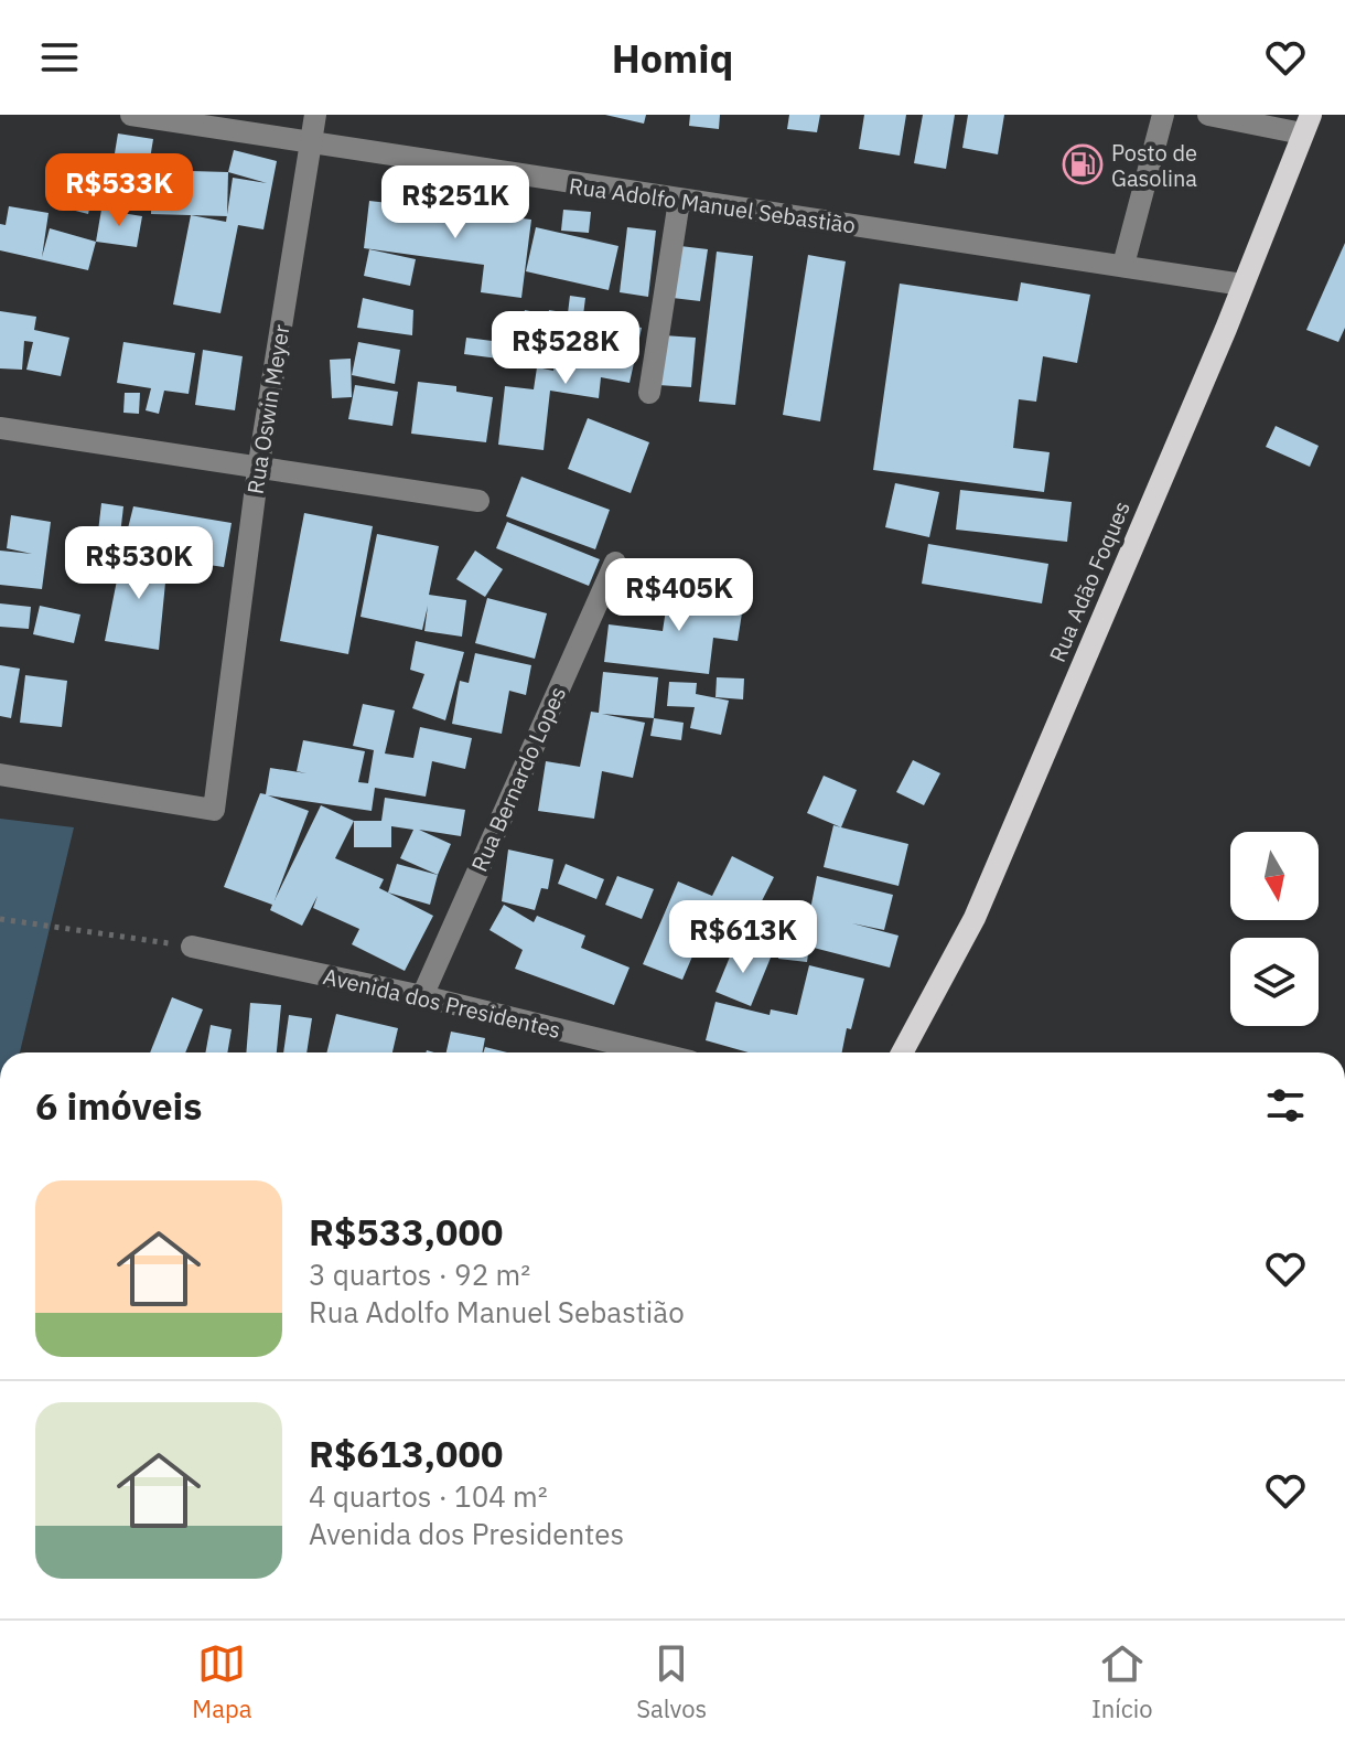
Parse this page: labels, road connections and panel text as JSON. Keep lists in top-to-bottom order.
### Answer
{
  "streets": {
    "main road": ["Rua Adão Foques"],
    "street": [
      "Rua Adolfo Manuel Sebastião",
      "Rua Oswin Meyer",
      "Rua Bernardo Lopes",
      "Avenida dos Presidentes"
    ]
  },
  "crossings": [
    ["Rua Adolfo Manuel Sebastião", "Rua Oswin Meyer"],
    ["Rua Adolfo Manuel Sebastião", "Rua Adão Foques"],
    ["Rua Bernardo Lopes", "Avenida dos Presidentes"]
  ],
  "places": {
    "fuel station": ["Posto de Gasolina"]
  },
  "north": "bottom",
  "page": {
    "header": "Homiq",
    "price": [
      "R$533K",
      "R$251K",
      "R$528K",
      "R$530K",
      "R$405K",
      "R$613K"
    ],
    "heading": "6 imóveis",
    "list": [
      {
        "name": "R$533,000",
        "note": "3 quartos · 92 m² · Rua Adolfo Manuel Sebastião"
      },
      {
        "name": "R$613,000",
        "note": "4 quartos · 104 m² · Avenida dos Presidentes"
      }
    ],
    "tabs": ["Mapa", "Salvos", "Início"]
  }
}
